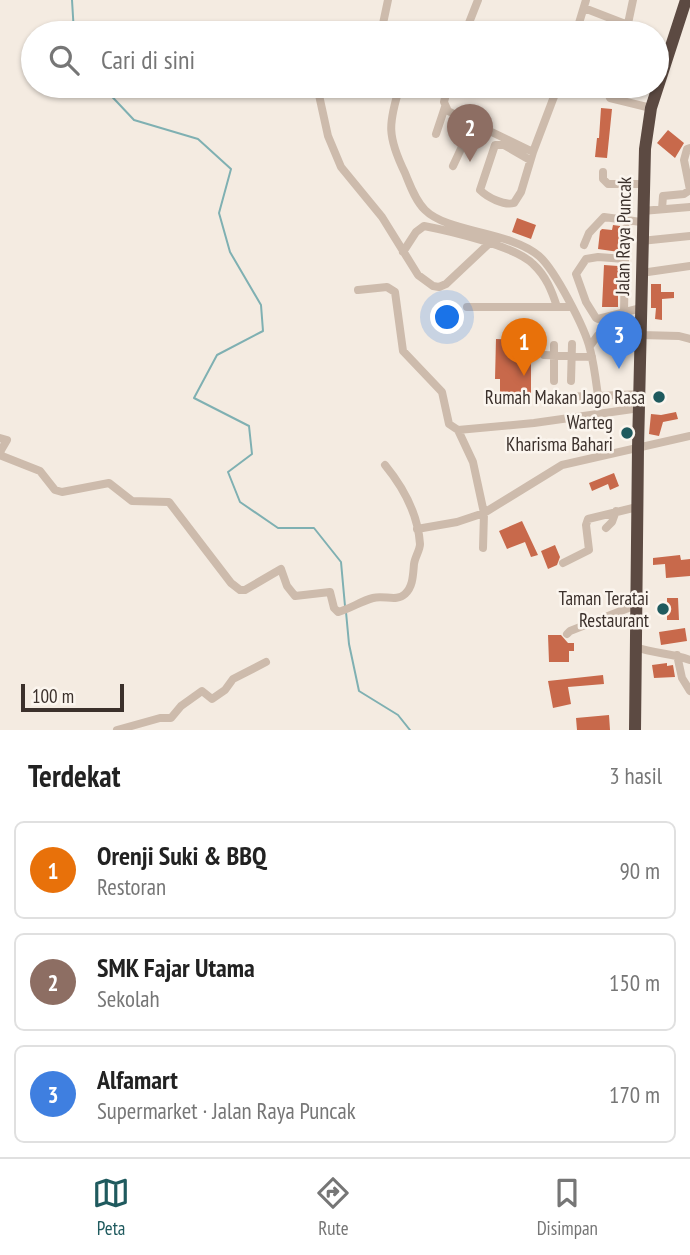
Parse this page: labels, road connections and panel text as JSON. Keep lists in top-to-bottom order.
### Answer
{
  "streets": {
    "highway": ["Jalan Raya Puncak"]
  },
  "places": ["Rumah Makan Jago Rasa", "Warteg Kharisma Bahari", "Taman Teratai Restaurant"],
  "scale_bar": "100 m",
  "page": {
    "search": "Cari di sini",
    "pins": ["2", "3", "1"],
    "scale": "100 m",
    "heading": ["Terdekat", "3 hasil"],
    "list": [
      {
        "mark": "1",
        "name": "Orenji Suki & BBQ",
        "note": "Restoran",
        "value": "90 m"
      },
      {
        "mark": "2",
        "name": "SMK Fajar Utama",
        "note": "Sekolah",
        "value": "150 m"
      },
      {
        "mark": "3",
        "name": "Alfamart",
        "note": "Supermarket · Jalan Raya Puncak",
        "value": "170 m"
      }
    ],
    "nav": ["Peta", "Rute", "Disimpan"]
  }
}
